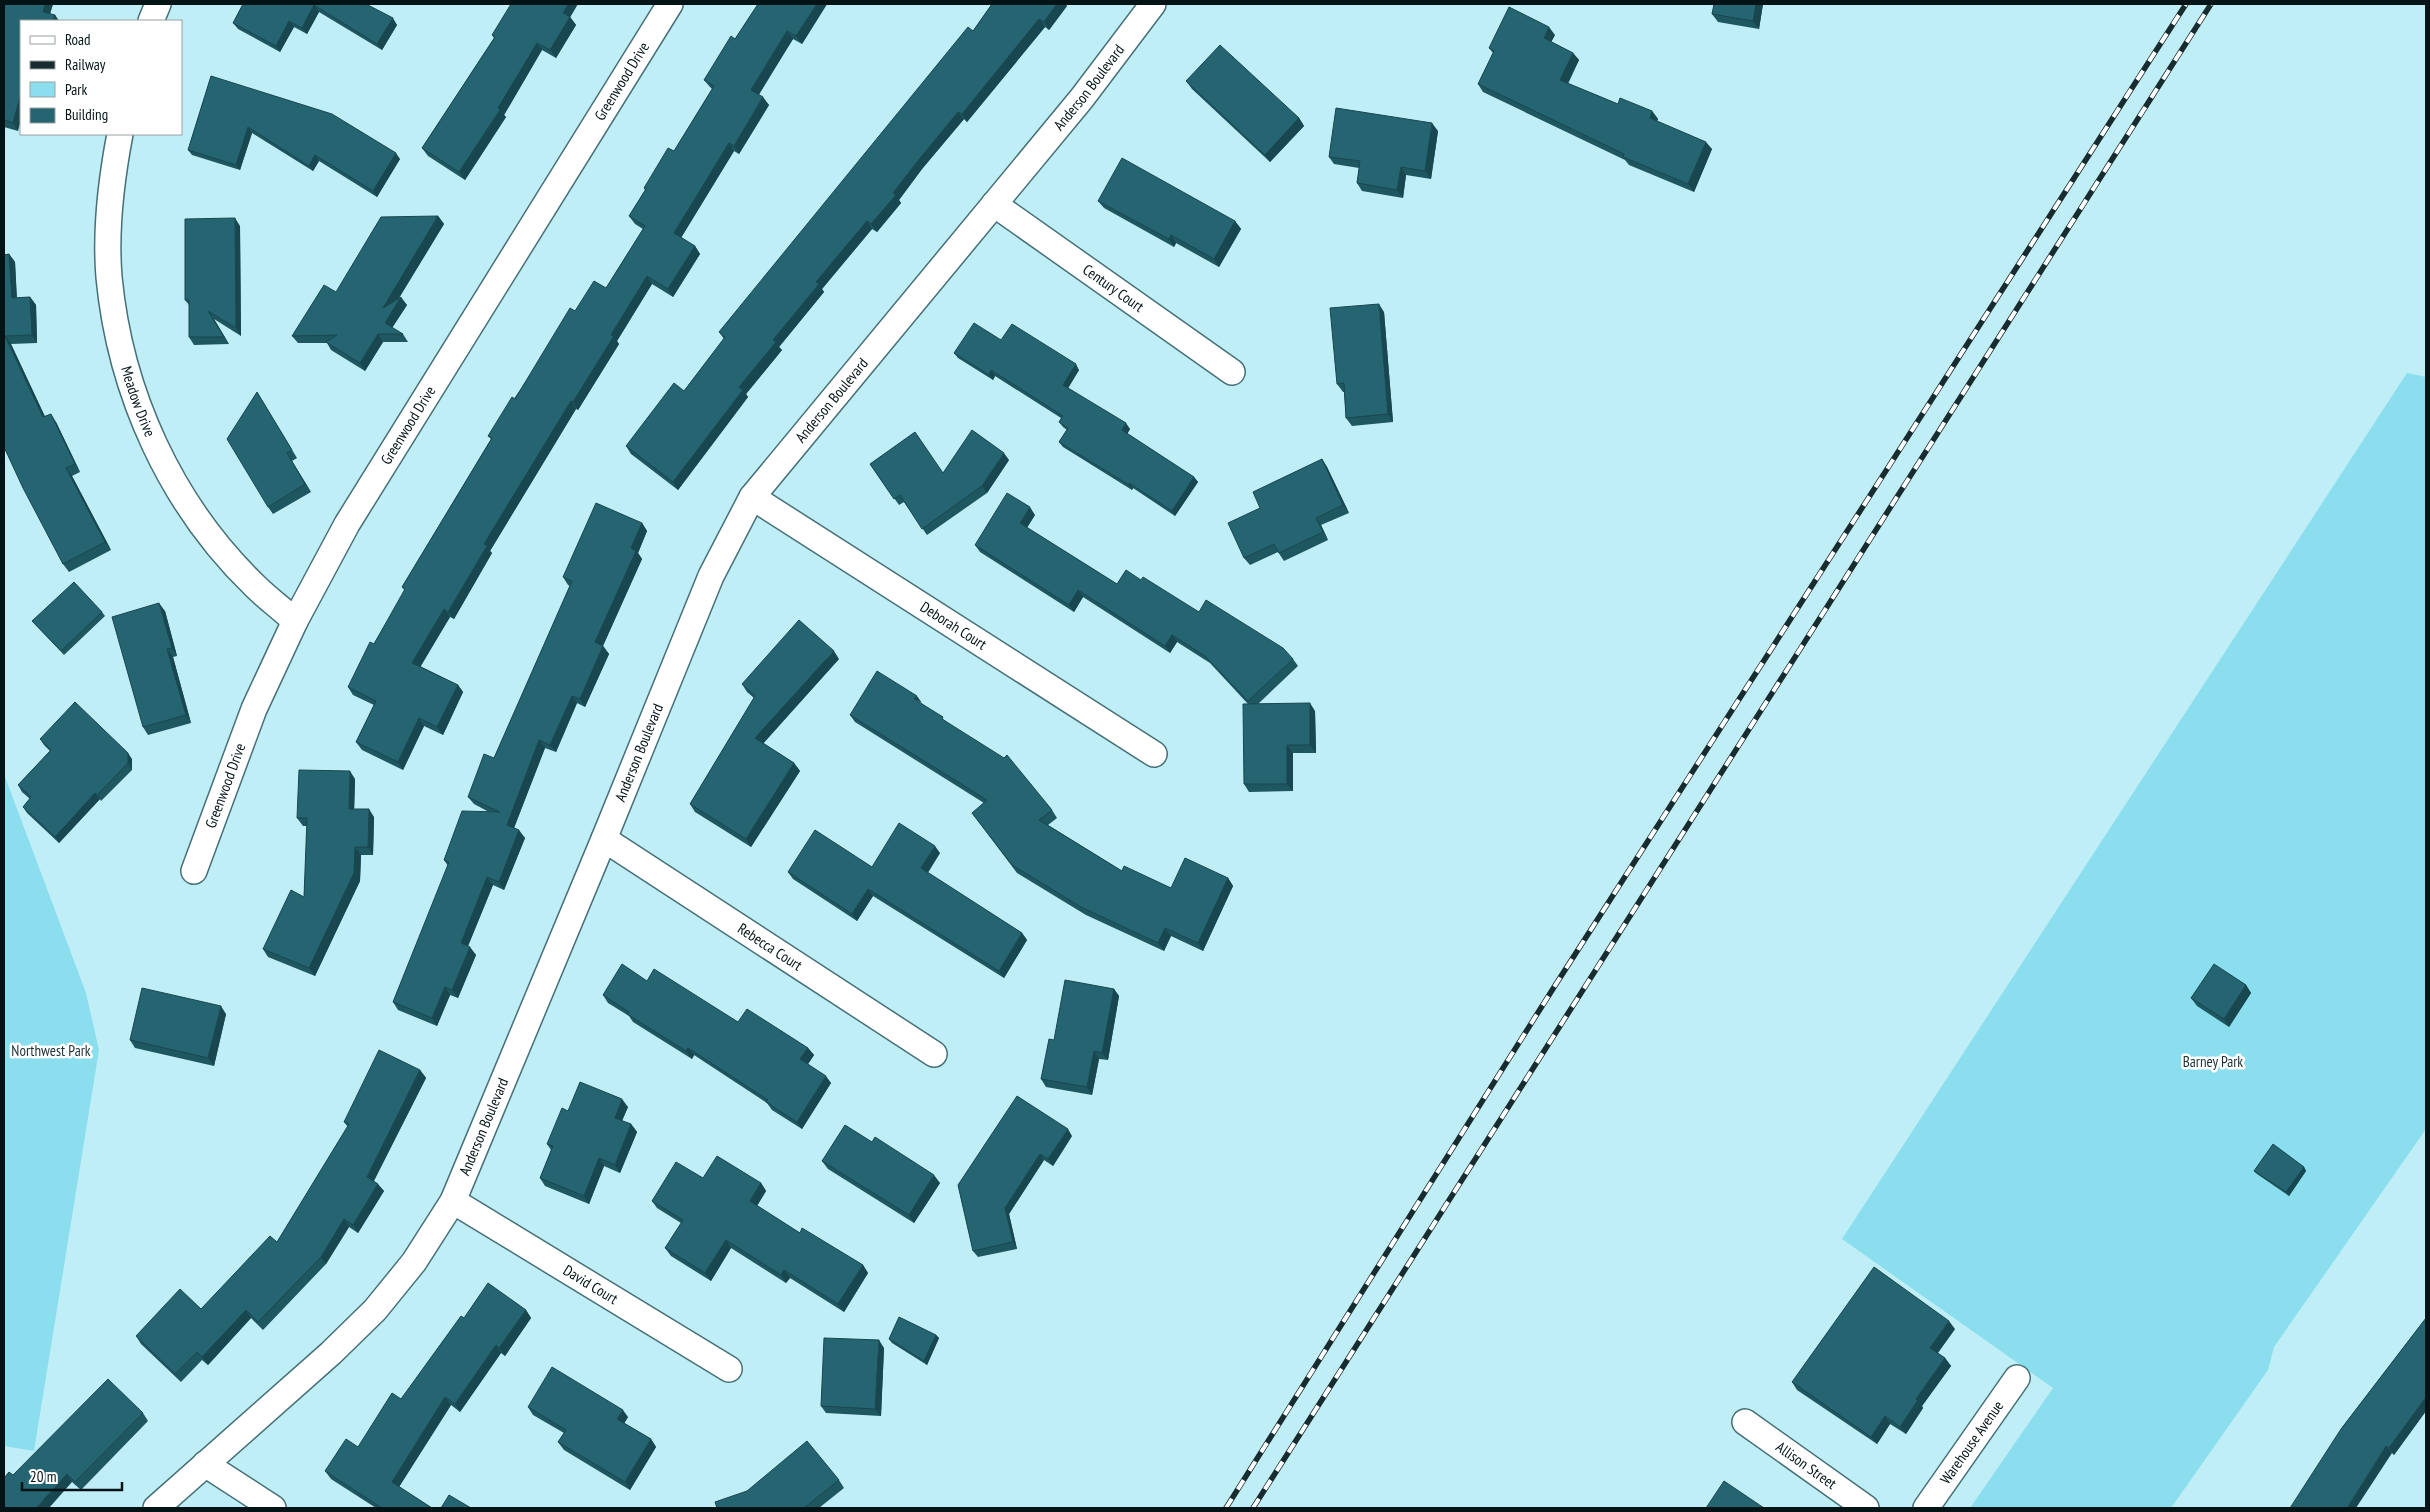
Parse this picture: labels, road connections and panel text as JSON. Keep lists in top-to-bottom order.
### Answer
{
  "streets": {
    "street": [
      "Greenwood Drive",
      "Anderson Boulevard",
      "Century Court",
      "Meadow Drive",
      "Deborah Court",
      "Rebecca Court",
      "David Court",
      "Warehouse Avenue",
      "Allison Street"
    ]
  },
  "crossings": [
    ["Greenwood Drive", "Meadow Drive"],
    ["Anderson Boulevard", "Century Court"],
    ["Anderson Boulevard", "Deborah Court"],
    ["Anderson Boulevard", "Rebecca Court"],
    ["Anderson Boulevard", "David Court"]
  ],
  "parks": ["Northwest Park", "Barney Park"],
  "legend": [
    "Road",
    "Railway",
    "Park",
    "Building"
  ],
  "scale_bar": "20 m"
}
